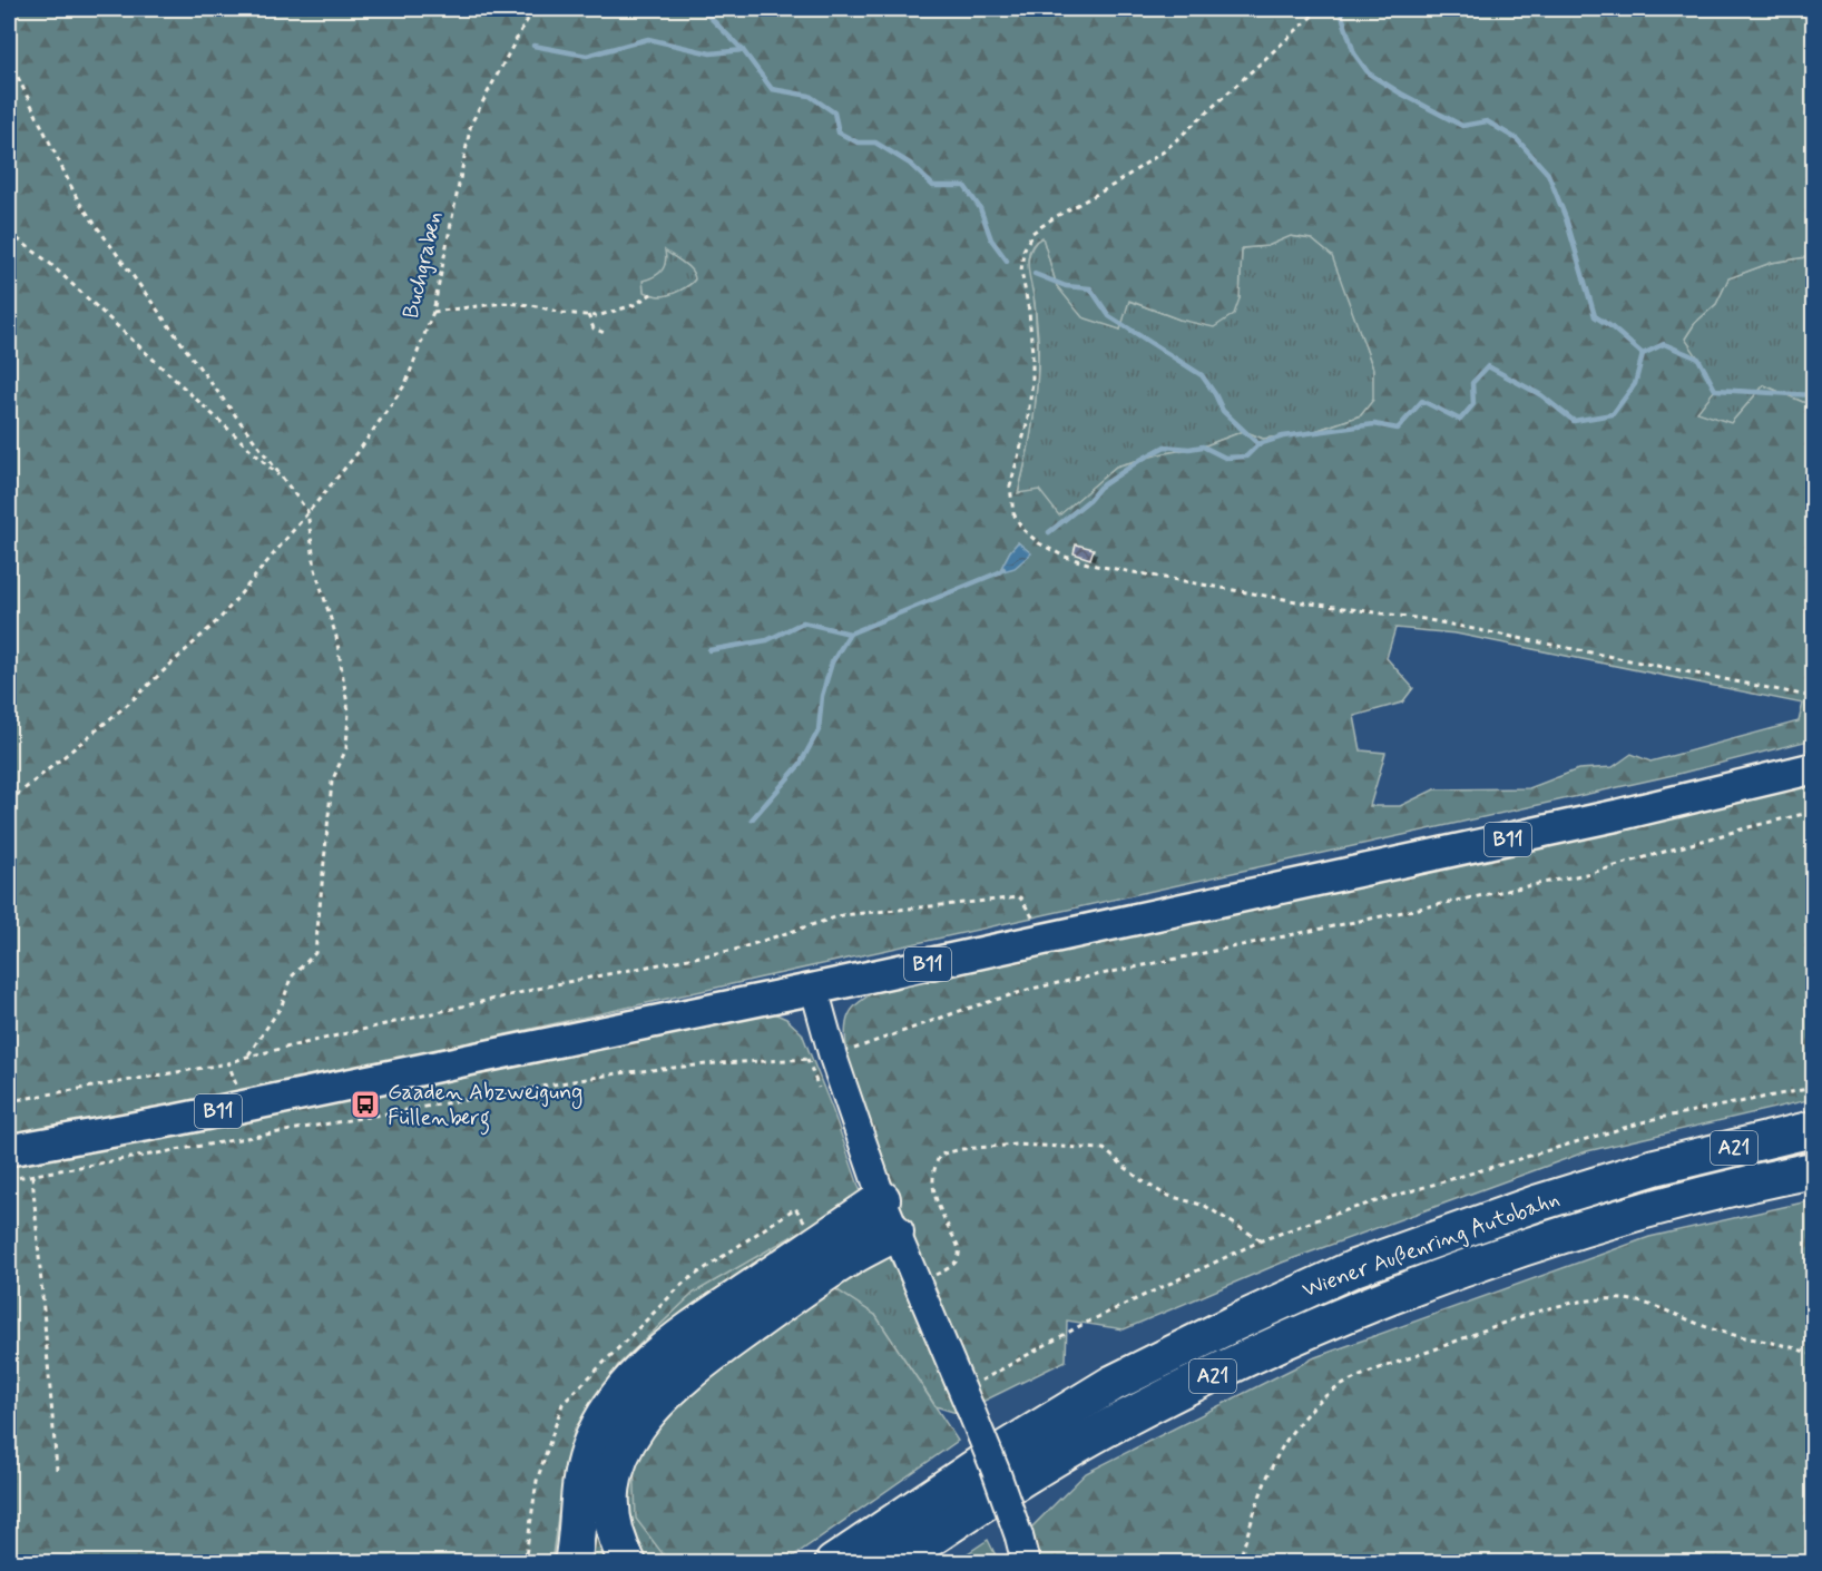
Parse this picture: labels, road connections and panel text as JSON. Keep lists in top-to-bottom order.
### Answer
{
  "streets": {
    "highway": ["A21", "Wiener Außenring Autobahn"],
    "main road": ["B11"],
    "path": ["Buchgraben"]
  },
  "places": {
    "bus stop": ["Gaaden Abzweigung Füllenberg"]
  }
}
